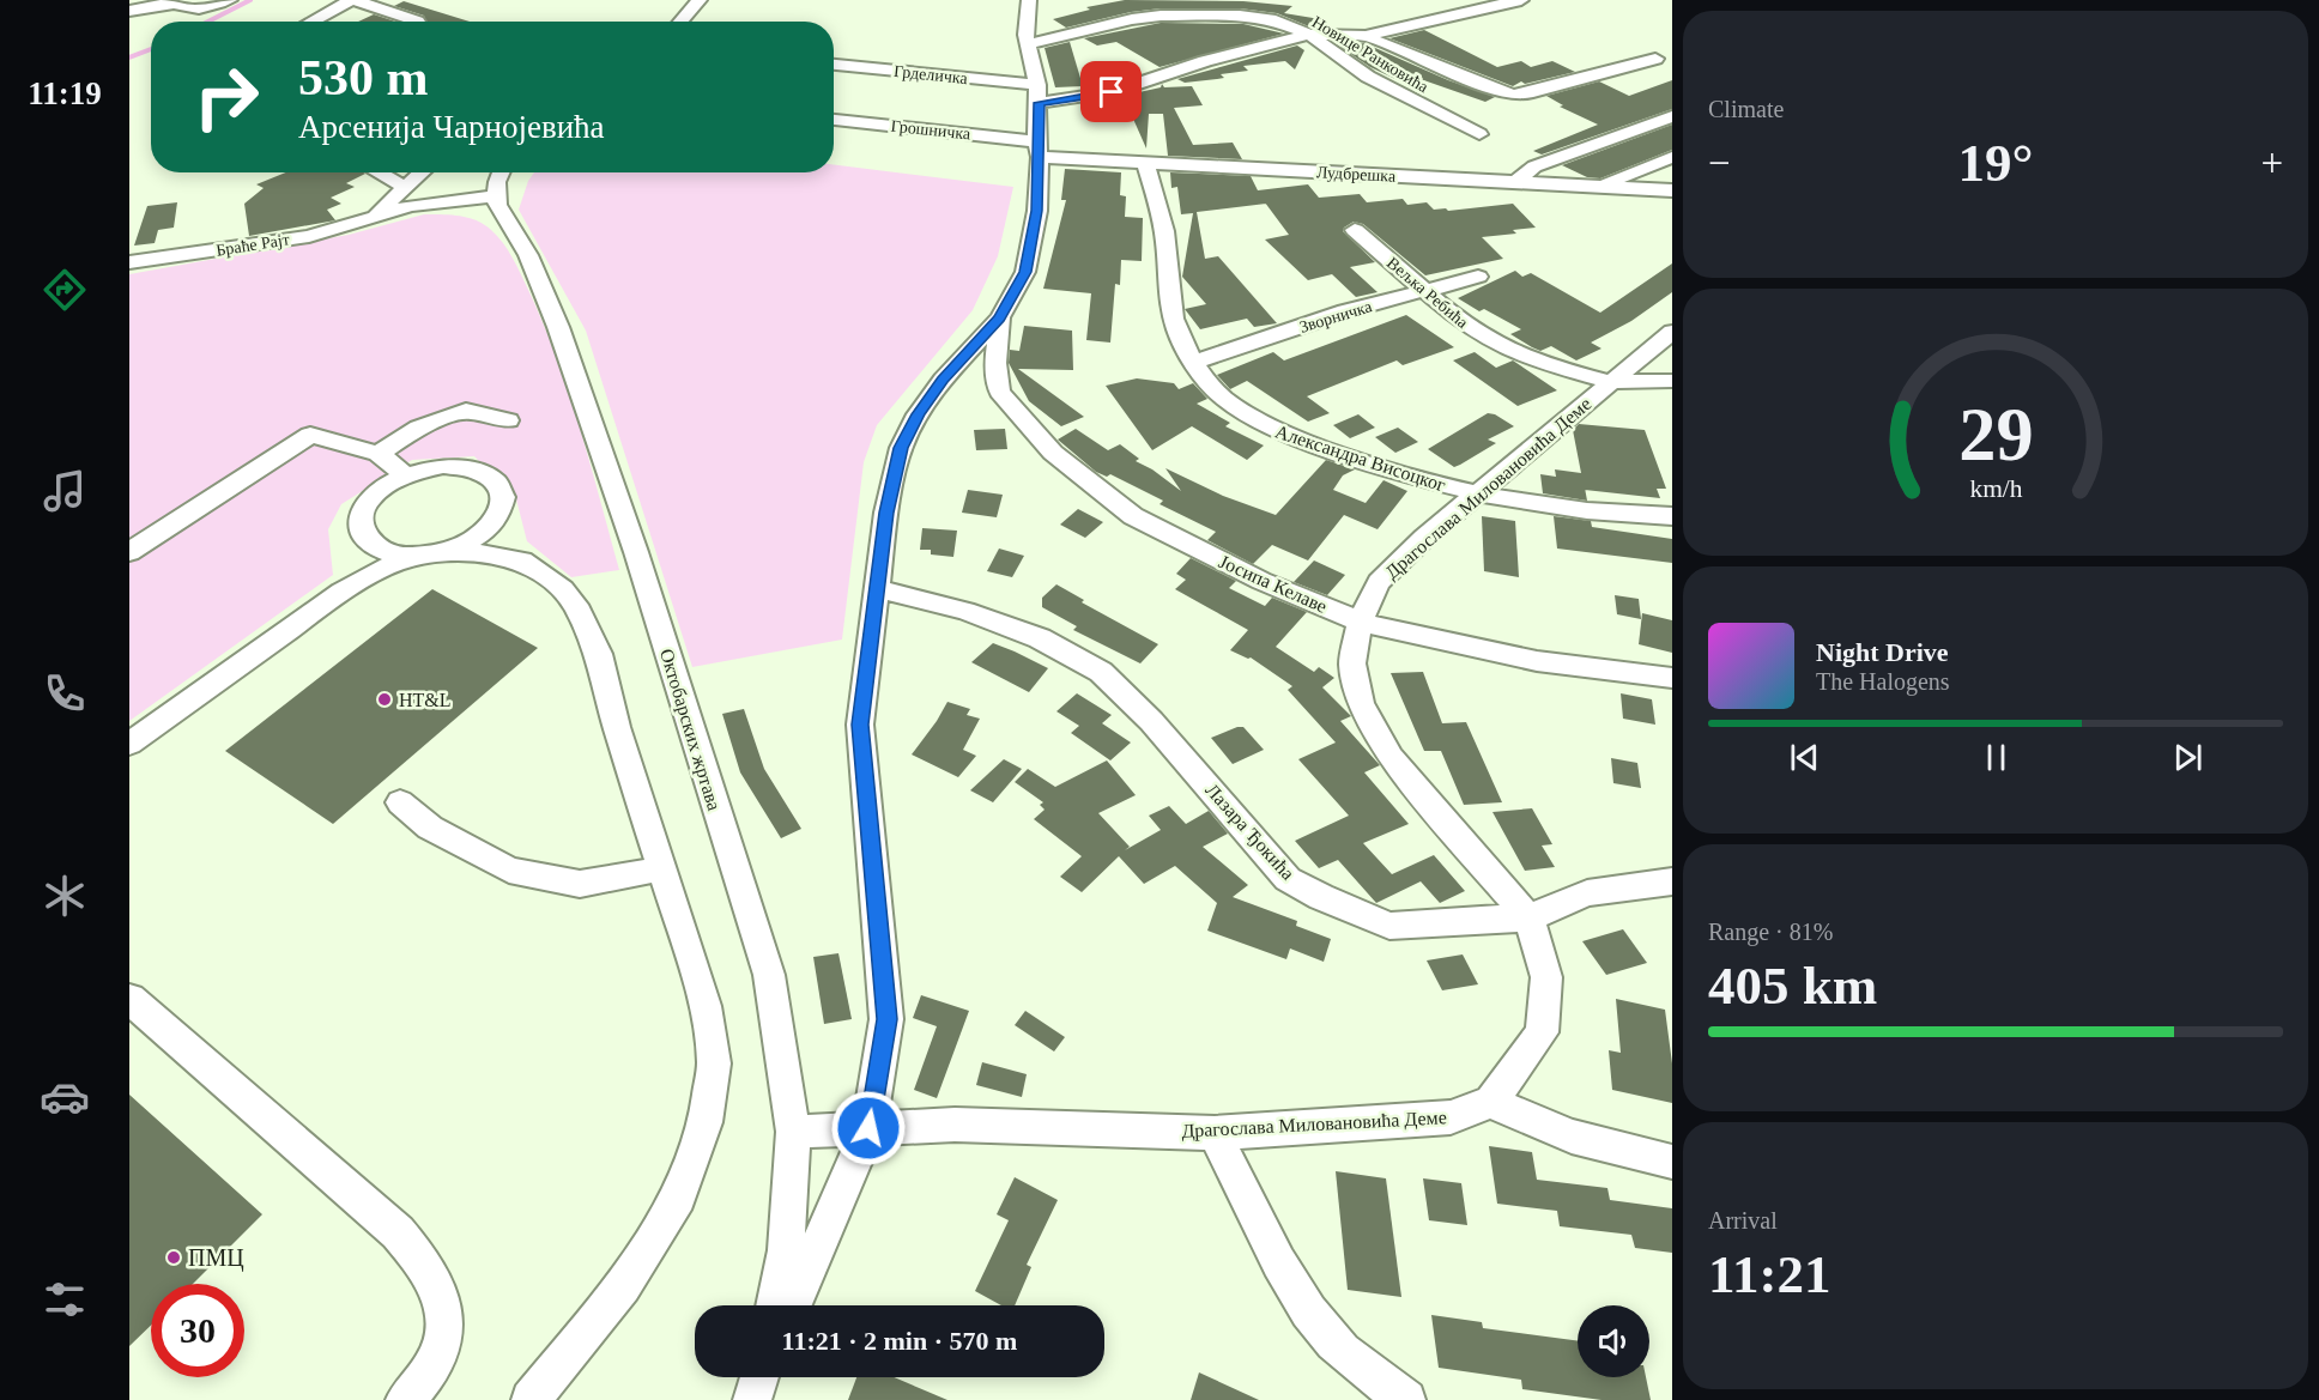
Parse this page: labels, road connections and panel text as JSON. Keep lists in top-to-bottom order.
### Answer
{
  "streets": {
    "street": [
      "Новице Ранковића",
      "Грделичка",
      "Грошничка",
      "Лудбрешка",
      "Браће Рајт",
      "Вељка Ребића",
      "Зворничка",
      "Александра Висоцког",
      "Драгослава Миловановића Деме",
      "Јосипа Келаве",
      "Октобарских жртава",
      "Лазара Ђокића"
    ]
  },
  "crossings": [
    ["Грошничка", "Лудбрешка"],
    ["Лудбрешка", "Александра Висоцког"],
    ["Браће Рајт", "Октобарских жртава"],
    ["Вељка Ребића", "Зворничка"],
    ["Вељка Ребића", "Драгослава Миловановића Деме"],
    ["Зворничка", "Александра Висоцког"],
    ["Александра Висоцког", "Драгослава Миловановића Деме"],
    ["Драгослава Миловановића Деме", "Јосипа Келаве"],
    ["Драгослава Миловановића Деме", "Октобарских жртава"],
    ["Драгослава Миловановића Деме", "Лазара Ђокића"]
  ],
  "places": ["HT&L", "ПМЦ"],
  "page": {
    "tabs": "11:19",
    "tile": [
      "Climate",
      ["Range · 81%", "405 km"],
      ["Arrival", "11:21"]
    ],
    "turn": ["530 m", "Арсенија Чарнојевића"],
    "heat": ["−", "19°", "+"],
    "song": ["Night Drive", "The Halogens"],
    "limit": "30",
    "trip": "11:21 · 2 min · 570 m",
    "gauge": ["29", "km/h"]
  }
}
